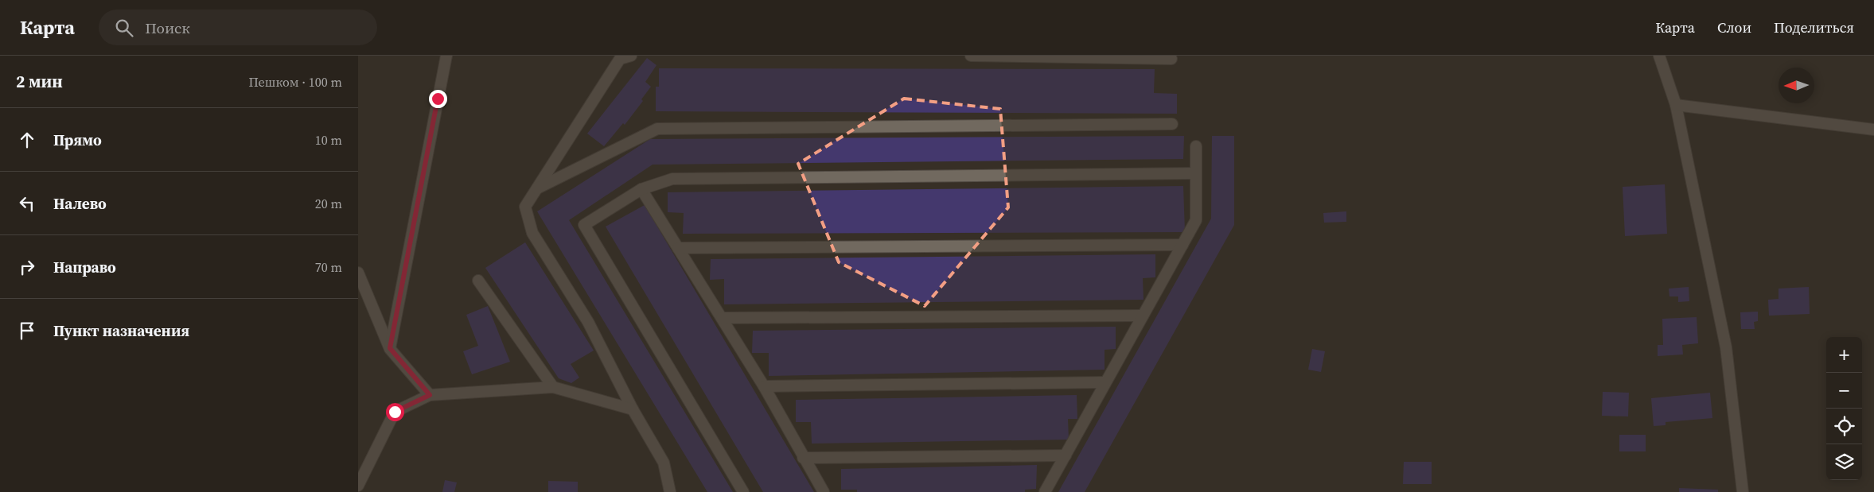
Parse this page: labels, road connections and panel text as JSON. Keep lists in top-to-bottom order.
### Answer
{
  "north": "left",
  "page": {
    "header": "Карта",
    "search": "Поиск",
    "nav": ["Карта", "Слои", "Поделиться"],
    "heading": ["2 мин", "Пешком · 100 m"],
    "list": [
      ["Прямо", "10 m"],
      ["Налево", "20 m"],
      ["Направо", "70 m"],
      "Пункт назначения"
    ],
    "map_buttons": ["+", "−"]
  }
}
